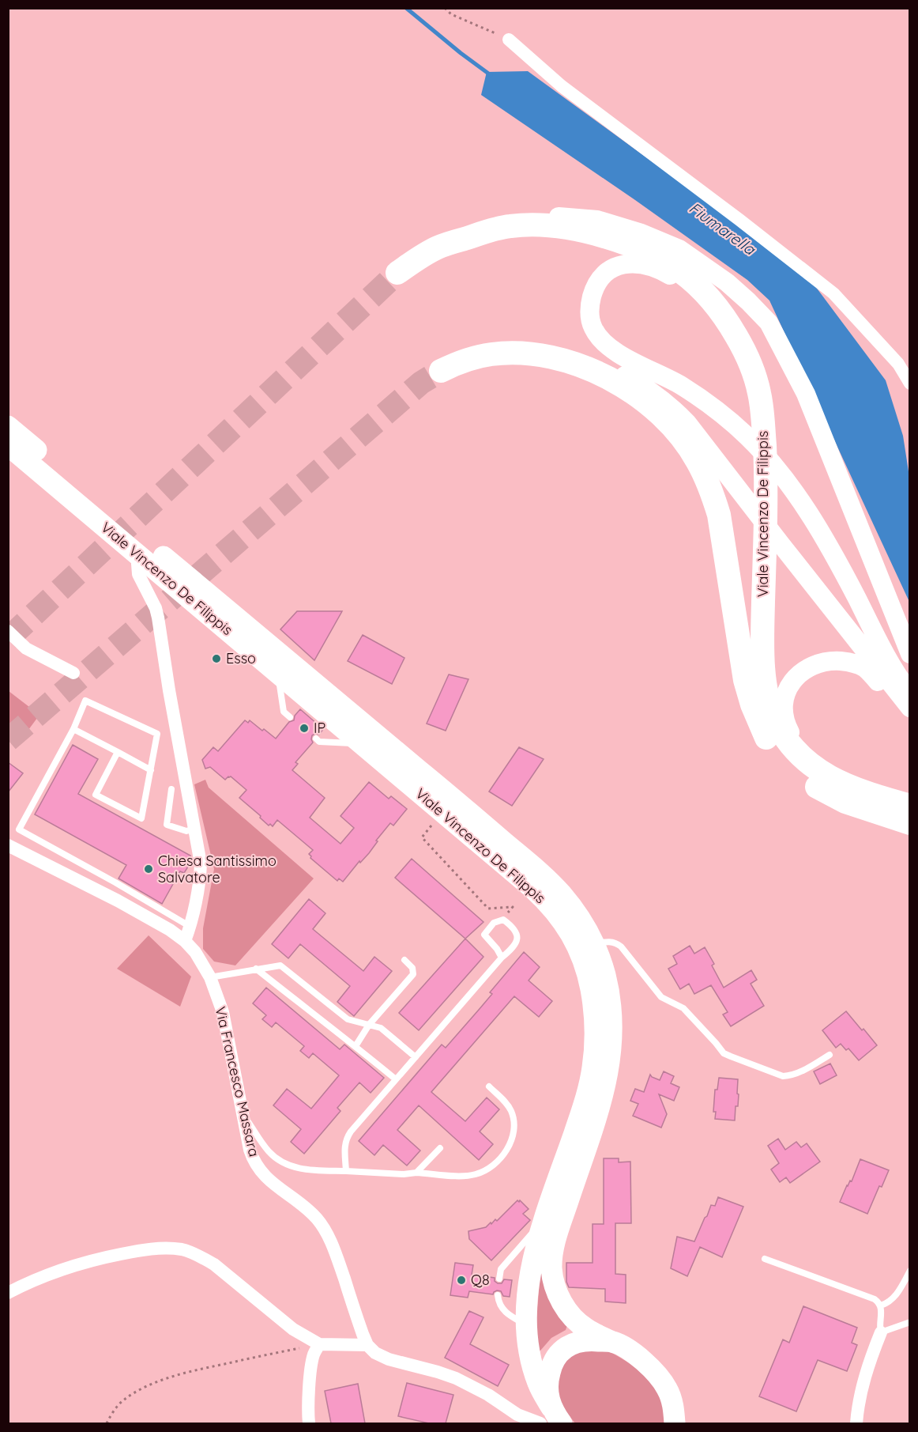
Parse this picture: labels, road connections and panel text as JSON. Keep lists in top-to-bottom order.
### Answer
{
  "streets": {
    "highway": ["Viale Vincenzo De Filippis"],
    "street": ["Via Francesco Massara"]
  },
  "water": ["Fiumarella"],
  "places": [
    "Esso",
    "IP",
    "Chiesa Santissimo Salvatore",
    "Q8"
  ]
}
